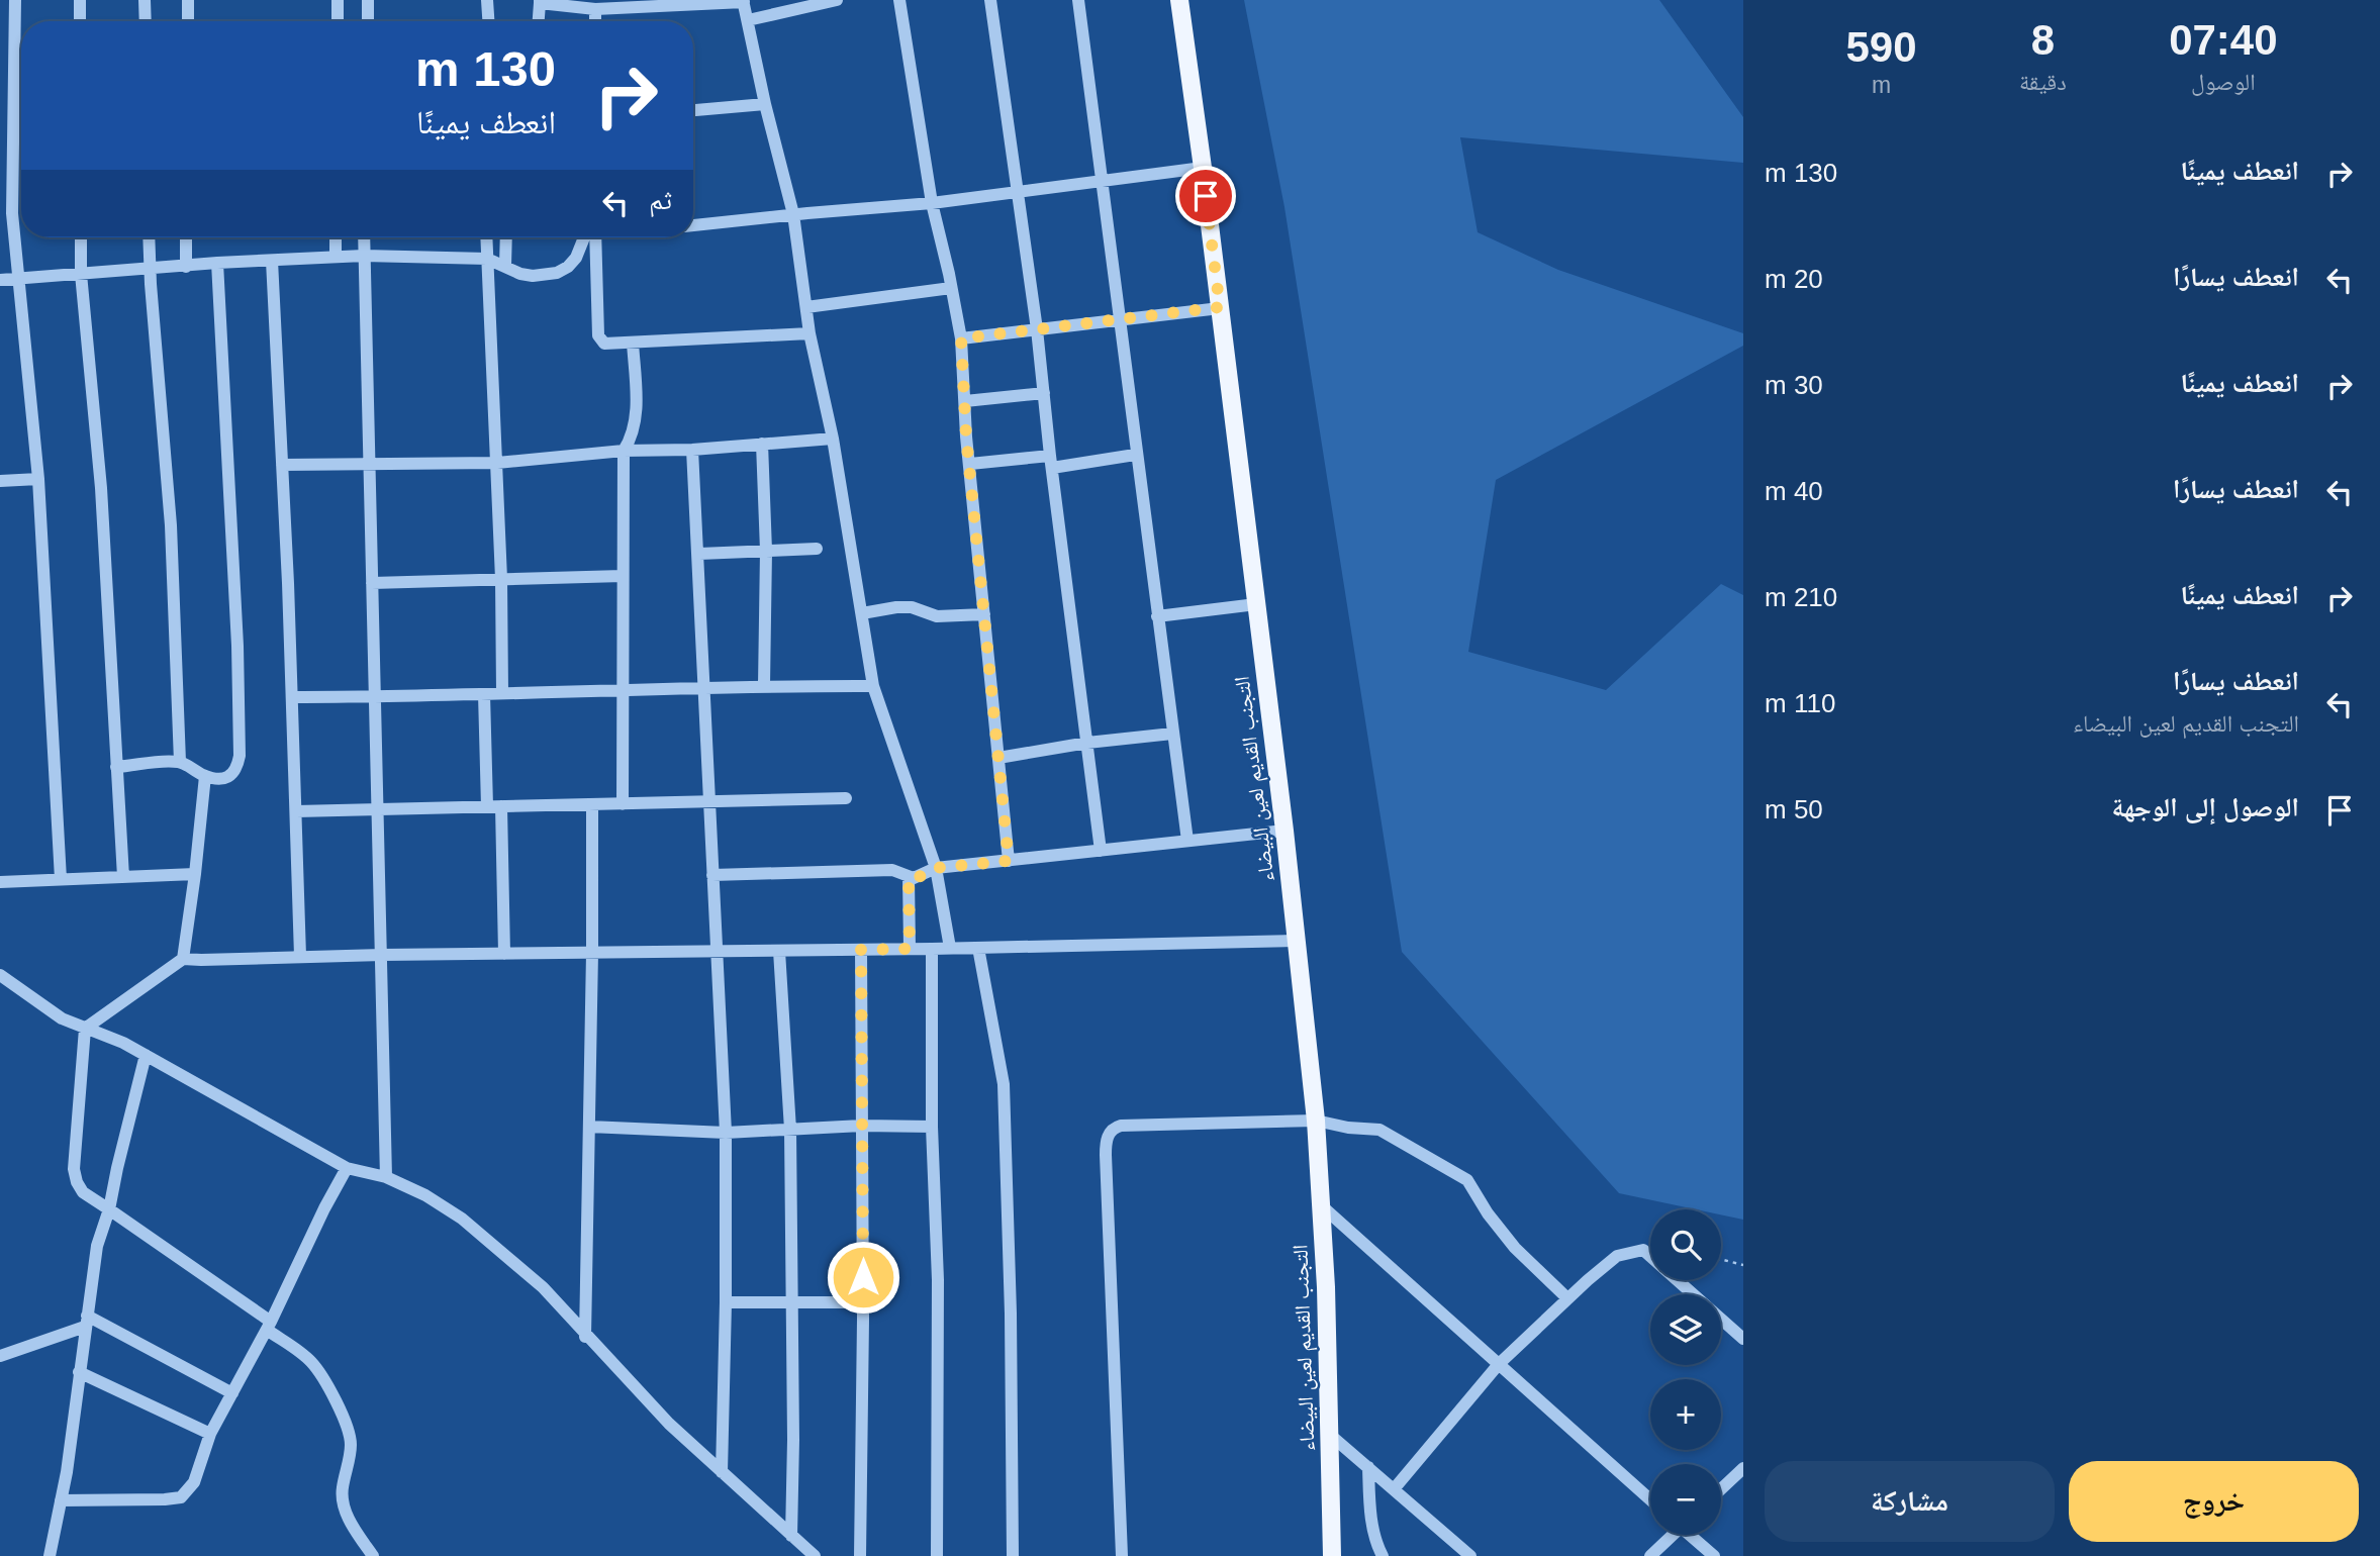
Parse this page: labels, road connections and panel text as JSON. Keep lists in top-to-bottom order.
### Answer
{
  "streets": {
    "main road": ["التجنب القديم لعين البيضاء"]
  },
  "page": {
    "eta": [
      "07:40",
      "الوصول",
      "8",
      "دقيقة",
      "590",
      "m"
    ],
    "turn": ["130 m", "انعطف يمينًا"],
    "list": [
      {
        "name": "انعطف يمينًا",
        "value": "130 m"
      },
      {
        "name": "انعطف يسارًا",
        "value": "20 m"
      },
      {
        "name": "انعطف يمينًا",
        "value": "30 m"
      },
      {
        "name": "انعطف يسارًا",
        "value": "40 m"
      },
      {
        "name": "انعطف يمينًا",
        "value": "210 m"
      },
      {
        "name": "انعطف يسارًا",
        "note": "التجنب القديم لعين البيضاء",
        "value": "110 m"
      },
      {
        "name": "الوصول إلى الوجهة",
        "value": "50 m"
      }
    ],
    "then": "ثم",
    "map_buttons": ["+", "−"],
    "buttons": ["خروج", "مشاركة"]
  }
}
